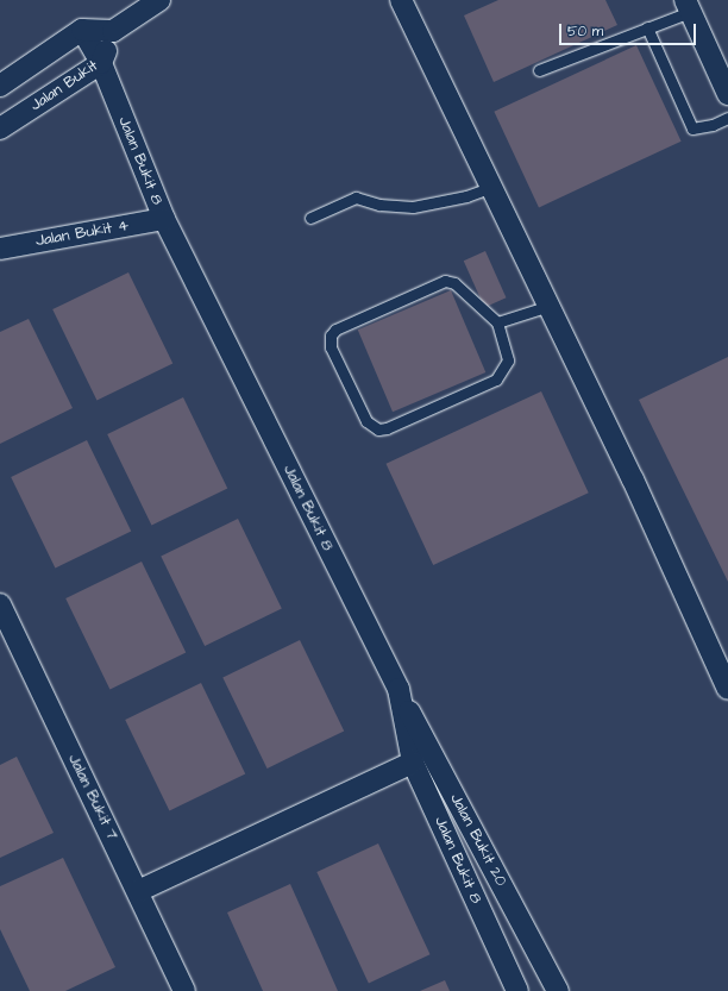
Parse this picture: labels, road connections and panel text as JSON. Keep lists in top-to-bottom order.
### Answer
{
  "streets": {
    "street": [
      "Jalan Bukit",
      "Jalan Bukit 8",
      "Jalan Bukit 4",
      "Jalan Bukit 7",
      "Jalan Bukit 20"
    ]
  },
  "crossings": [
    ["Jalan Bukit", "Jalan Bukit 8"],
    ["Jalan Bukit 8", "Jalan Bukit 4"],
    ["Jalan Bukit 8", "Jalan Bukit 20"]
  ],
  "scale_bar": "50 m"
}
